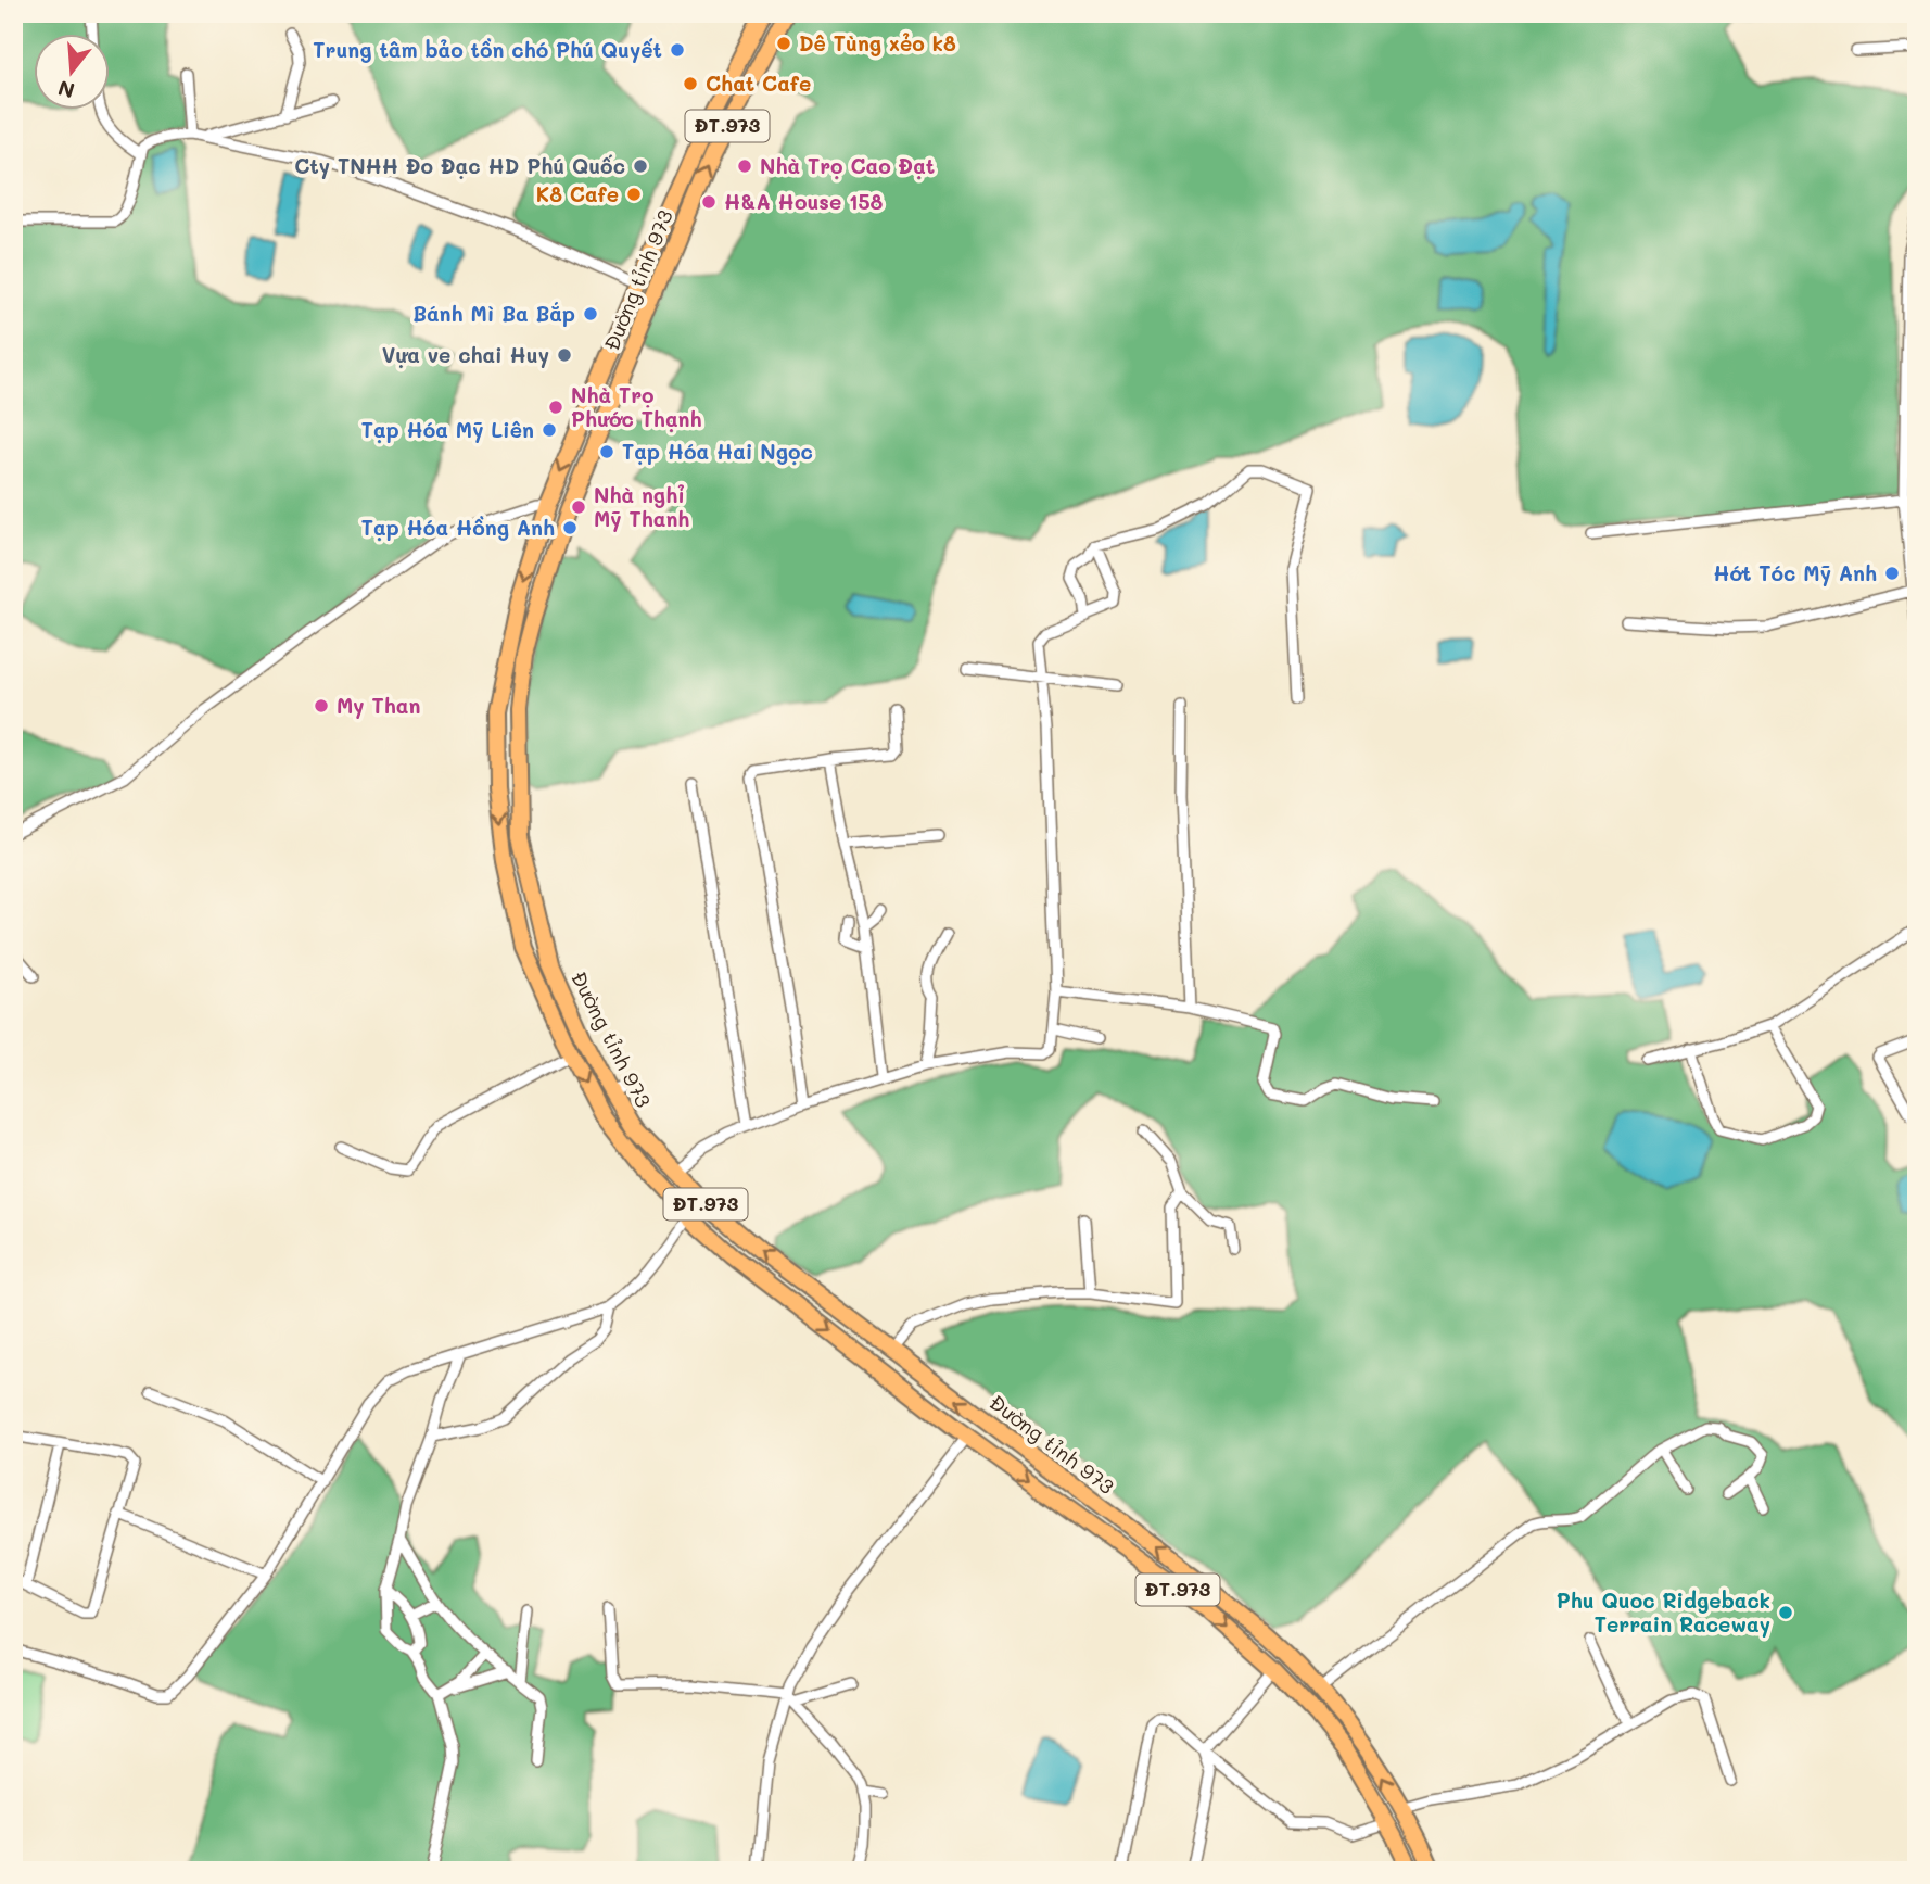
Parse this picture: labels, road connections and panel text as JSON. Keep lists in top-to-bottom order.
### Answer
{
  "streets": {
    "main road": ["ĐT.973", "Đường tỉnh 973"]
  },
  "places": [
    "Dê Tùng xẻo k8",
    "Trung tâm bảo tồn chó Phú Quyết",
    "Chat Cafe",
    "Cty TNHH Đo Đạc HD Phú Quốc",
    "Nhà Trọ Cao Đạt",
    "K8 Cafe",
    "H&A House 158",
    "Bánh Mì Ba Bắp",
    "Vựa ve chai Huy",
    "Nhà Trọ Phước Thạnh",
    "Tạp Hóa Mỹ Liên",
    "Tạp Hóa Hai Ngọc",
    "Nhà nghỉ Mỹ Thanh",
    "Tạp Hóa Hồng Anh",
    "Hớt Tóc Mỹ Anh",
    "My Than",
    "Phu Quoc Ridgeback Terrain Raceway"
  ],
  "north": "bottom"
}
